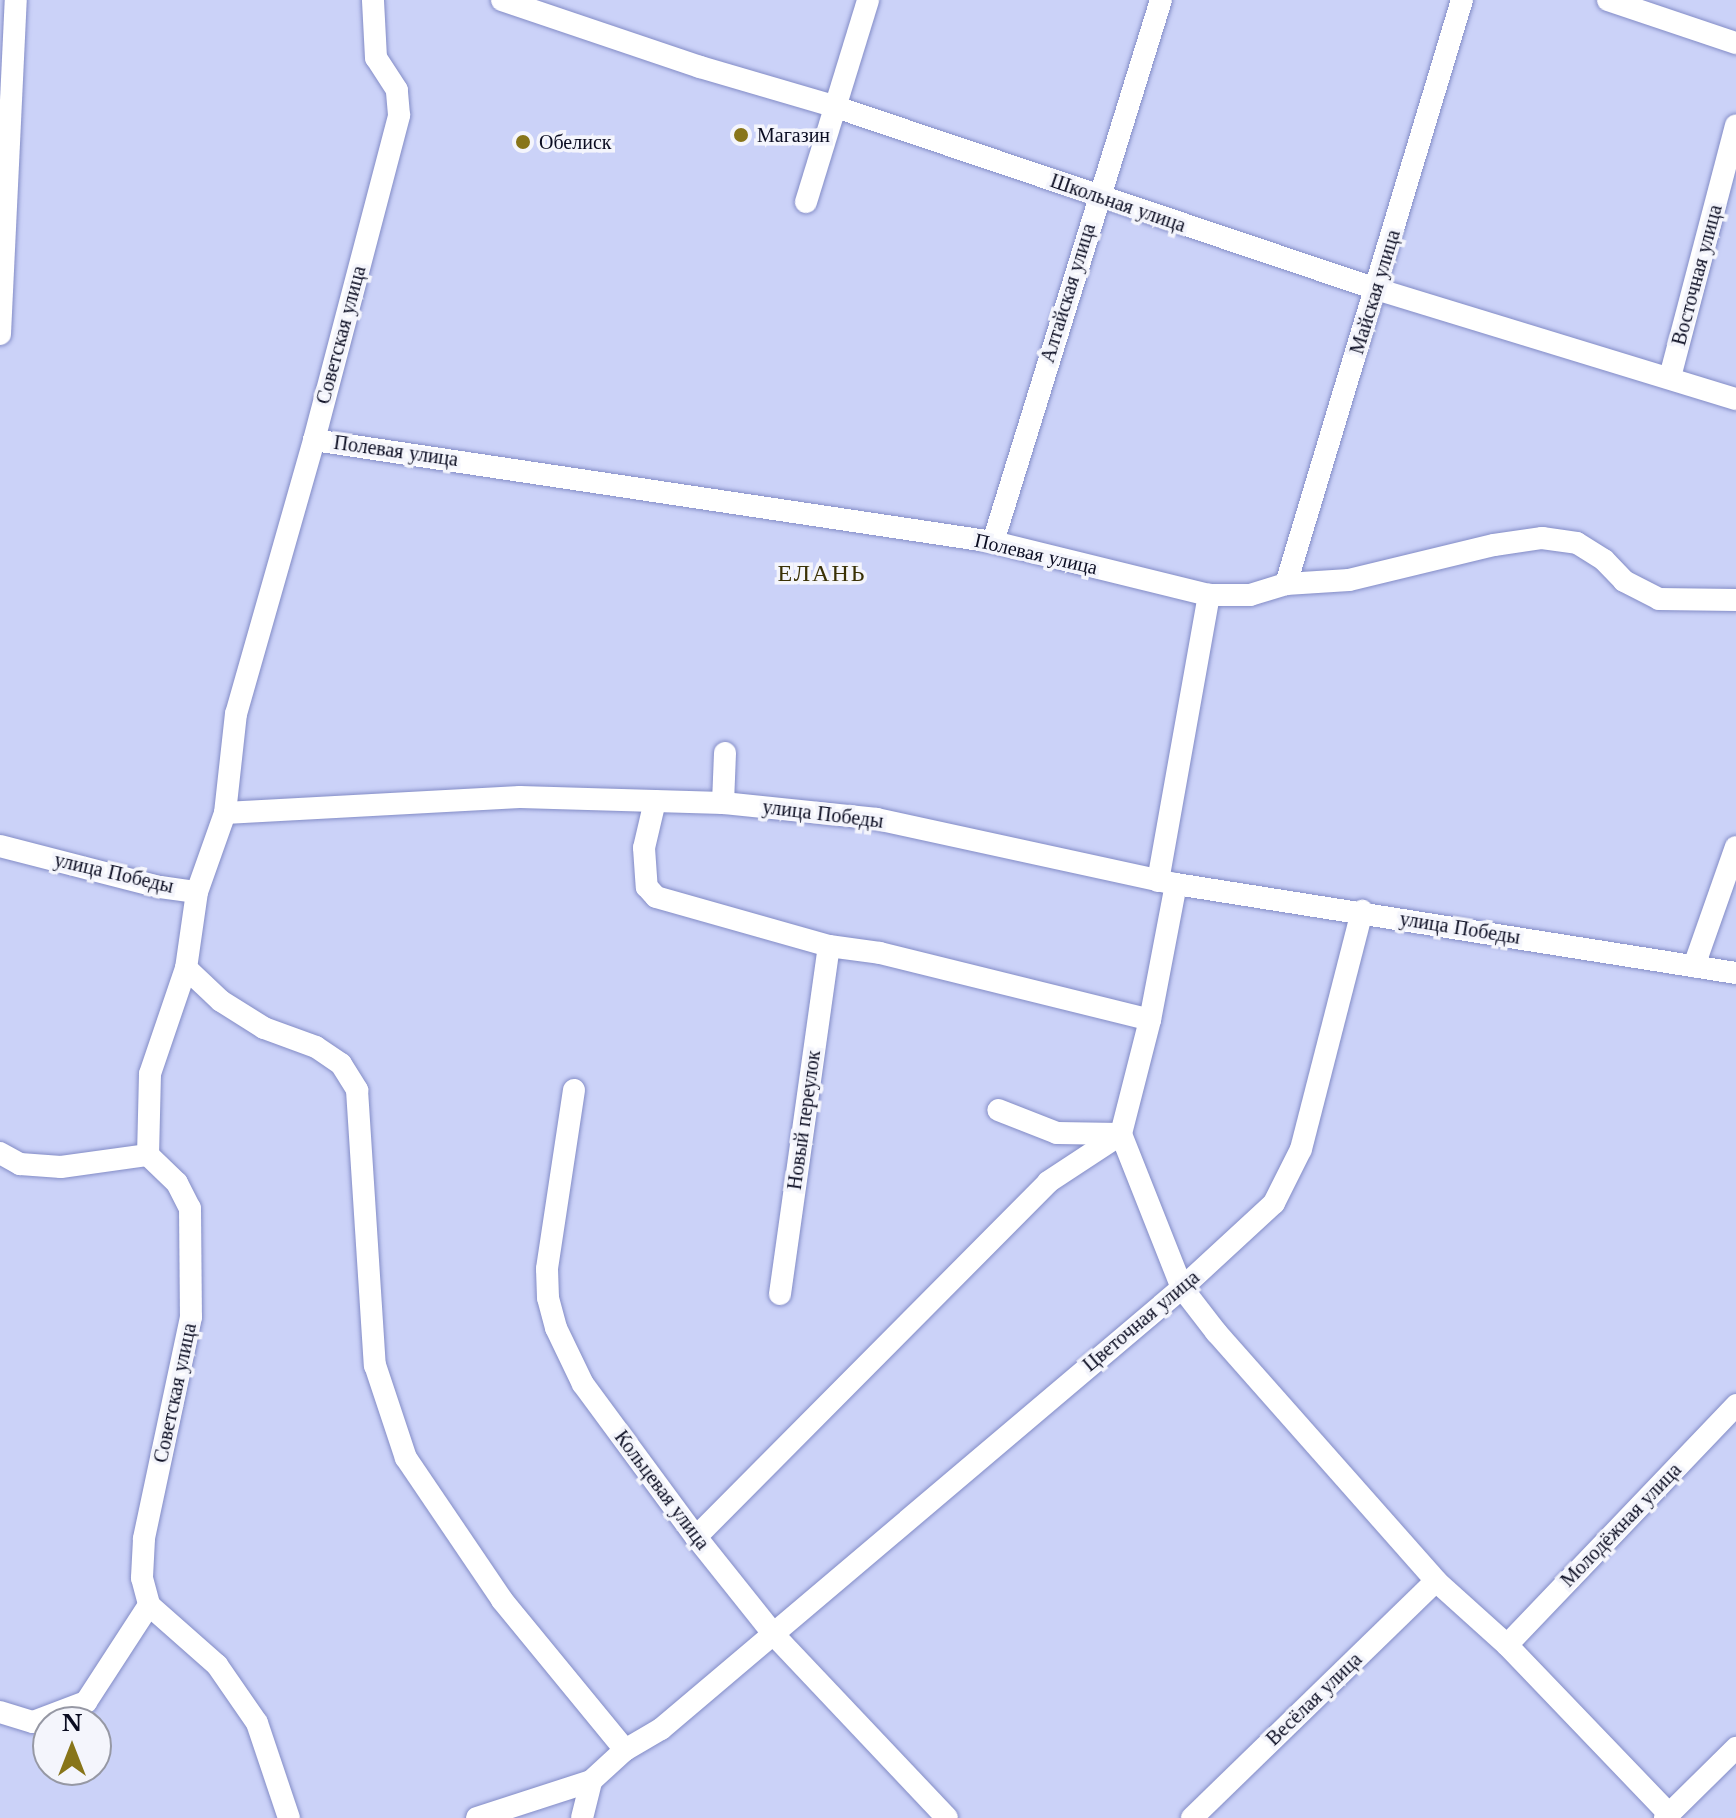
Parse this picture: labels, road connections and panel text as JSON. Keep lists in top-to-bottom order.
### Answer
{
  "streets": {
    "street": [
      "Школьная улица",
      "Восточная улица",
      "Майская улица",
      "Алтайская улица",
      "Советская улица",
      "Полевая улица",
      "улица Победы",
      "Новый переулок",
      "Цветочная улица",
      "Кольцевая улица",
      "Молодёжная улица",
      "Весёлая улица"
    ]
  },
  "crossings": [
    ["Школьная улица", "Восточная улица"],
    ["Школьная улица", "Майская улица"],
    ["Школьная улица", "Алтайская улица"],
    ["Майская улица", "Полевая улица"],
    ["Алтайская улица", "Полевая улица"],
    ["Советская улица", "Полевая улица"],
    ["Советская улица", "улица Победы"],
    ["улица Победы", "Цветочная улица"],
    ["Цветочная улица", "Кольцевая улица"]
  ],
  "districts": ["ЕЛАНЬ"],
  "places": ["Магазин", "Обелиск"],
  "north": "top"
}
